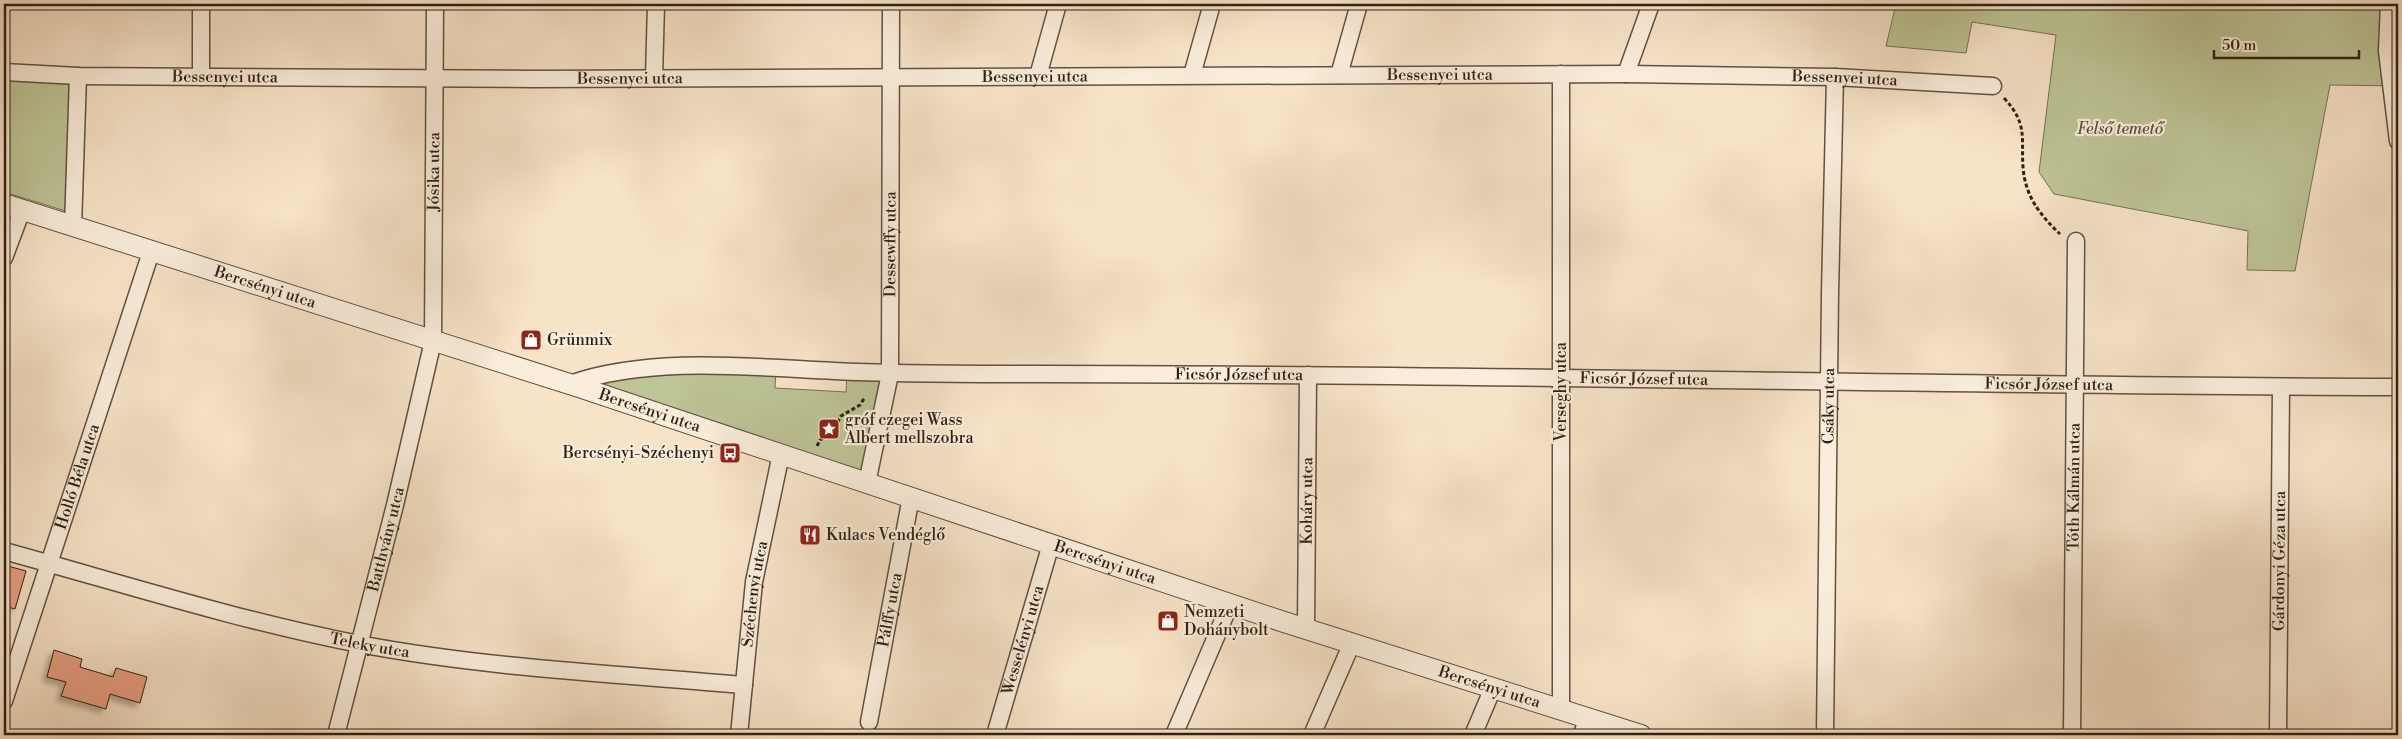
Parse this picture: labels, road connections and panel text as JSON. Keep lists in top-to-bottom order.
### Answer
{
  "streets": {
    "street": [
      "Bessenyei utca",
      "Jósika utca",
      "Dessewffy utca",
      "Bercsényi utca",
      "Ficsór József utca",
      "Verseghy utca",
      "Csáky utca",
      "Holló Béla utca",
      "Tóth Kálmán utca",
      "Koháry utca",
      "Batthyány utca",
      "Gárdonyi Géza utca",
      "Széchenyi utca",
      "Pálffy utca",
      "Wesselényi utca",
      "Teleky utca"
    ]
  },
  "crossings": [
    ["Bessenyei utca", "Jósika utca"],
    ["Bessenyei utca", "Dessewffy utca"],
    ["Bessenyei utca", "Verseghy utca"],
    ["Bessenyei utca", "Csáky utca"],
    ["Jósika utca", "Bercsényi utca"],
    ["Jósika utca", "Batthyány utca"],
    ["Dessewffy utca", "Bercsényi utca"],
    ["Dessewffy utca", "Ficsór József utca"],
    ["Bercsényi utca", "Ficsór József utca"],
    ["Bercsényi utca", "Verseghy utca"],
    ["Bercsényi utca", "Holló Béla utca"],
    ["Bercsényi utca", "Koháry utca"],
    ["Bercsényi utca", "Batthyány utca"],
    ["Bercsényi utca", "Széchenyi utca"],
    ["Bercsényi utca", "Pálffy utca"],
    ["Bercsényi utca", "Wesselényi utca"],
    ["Ficsór József utca", "Verseghy utca"],
    ["Ficsór József utca", "Csáky utca"],
    ["Ficsór József utca", "Tóth Kálmán utca"],
    ["Ficsór József utca", "Koháry utca"],
    ["Ficsór József utca", "Gárdonyi Géza utca"],
    ["Holló Béla utca", "Teleky utca"],
    ["Batthyány utca", "Teleky utca"],
    ["Széchenyi utca", "Teleky utca"]
  ],
  "parks": ["Felső temető"],
  "places": {
    "shop": ["Grünmix", "Nemzeti Dohánybolt"],
    "place": ["gróf czegei Wass Albert mellszobra"],
    "bus stop": ["Bercsényi-Széchenyi"],
    "restaurant": ["Kulacs Vendéglő"]
  },
  "scale_bar": "50 m"
}
